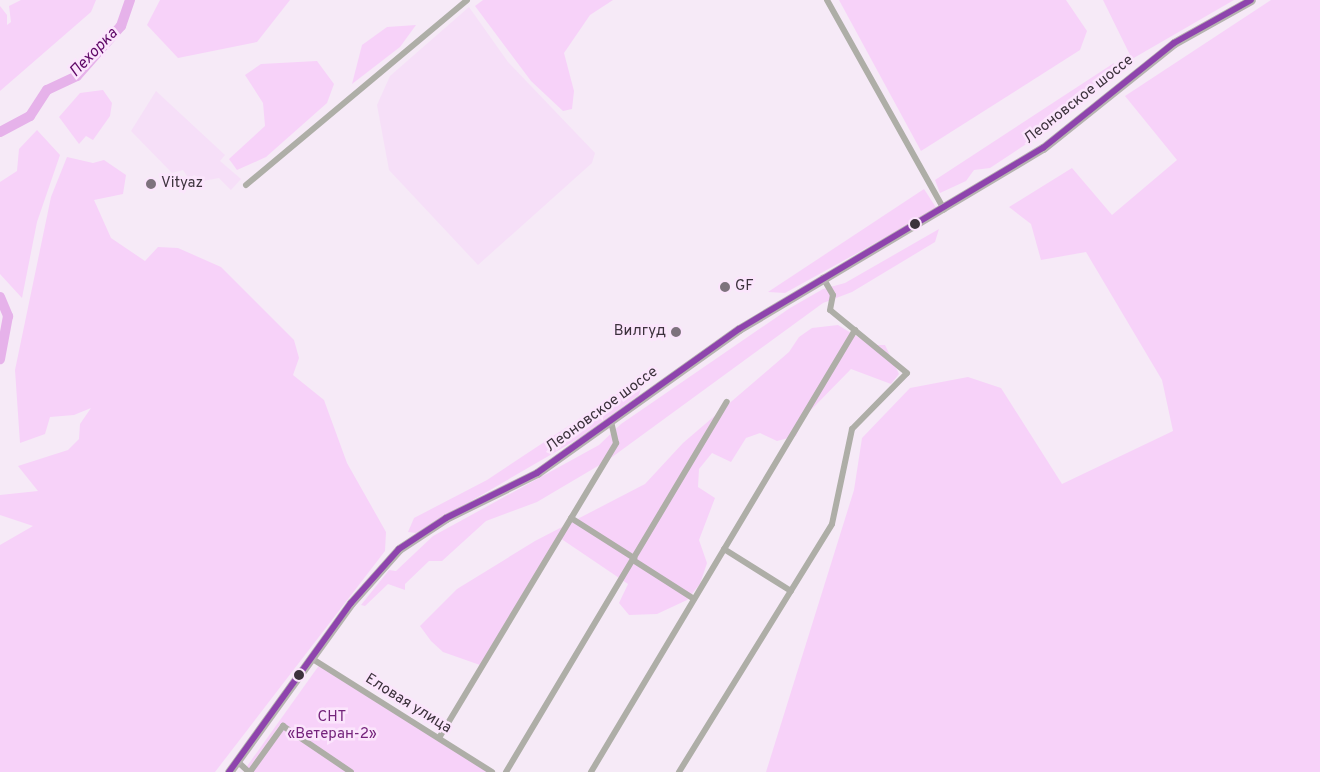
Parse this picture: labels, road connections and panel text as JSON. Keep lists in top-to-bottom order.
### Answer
{
  "streets": {
    "main road": ["Леоновское шоссе"],
    "street": ["Еловая улица"]
  },
  "crossings": [
    ["Леоновское шоссе", "Еловая улица"]
  ],
  "water": ["Пехорка"],
  "parks": ["СНТ «Ветеран-2»"],
  "places": ["Vityaz", "GF", "Вилгуд"]
}
